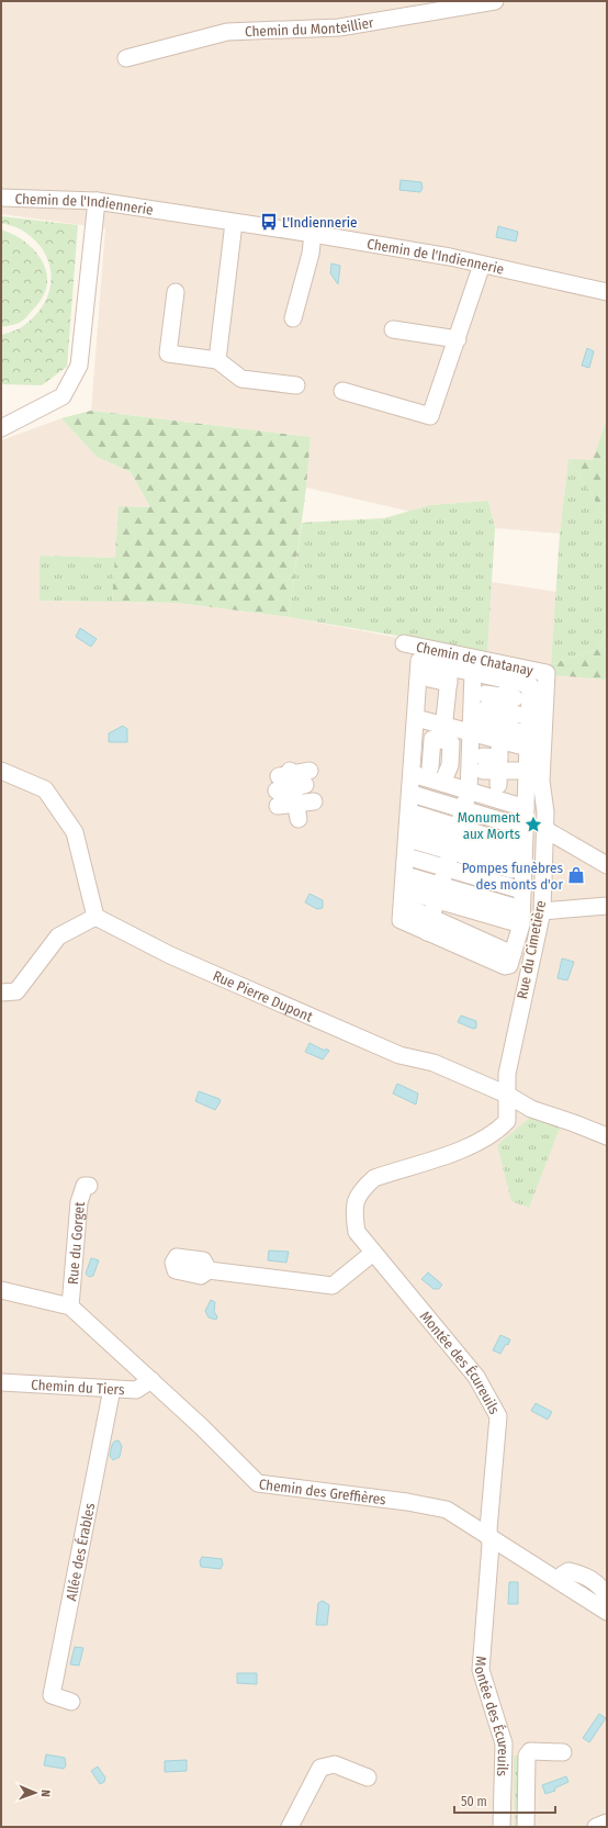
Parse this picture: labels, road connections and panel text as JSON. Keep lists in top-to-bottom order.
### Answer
{
  "streets": {
    "street": [
      "Chemin du Monteillier",
      "Chemin de l'Indiennerie",
      "Chemin de Chatanay",
      "Rue du Cimetière",
      "Rue Pierre Dupont",
      "Rue du Gorget",
      "Montée des Écureuils",
      "Chemin du Tiers",
      "Chemin des Greffières",
      "Allée des Érables"
    ]
  },
  "crossings": [
    ["Chemin de Chatanay", "Rue du Cimetière"],
    ["Rue du Cimetière", "Rue Pierre Dupont"],
    ["Rue du Cimetière", "Montée des Écureuils"],
    ["Rue Pierre Dupont", "Montée des Écureuils"],
    ["Rue du Gorget", "Chemin des Greffières"],
    ["Montée des Écureuils", "Chemin des Greffières"],
    ["Chemin du Tiers", "Chemin des Greffières"],
    ["Chemin du Tiers", "Allée des Érables"]
  ],
  "places": {
    "bus stop": ["L'Indiennerie"],
    "place": ["Monument aux Morts"],
    "shop": ["Pompes funèbres des monts d'or"]
  },
  "scale_bar": "50 m",
  "north": "right"
}
